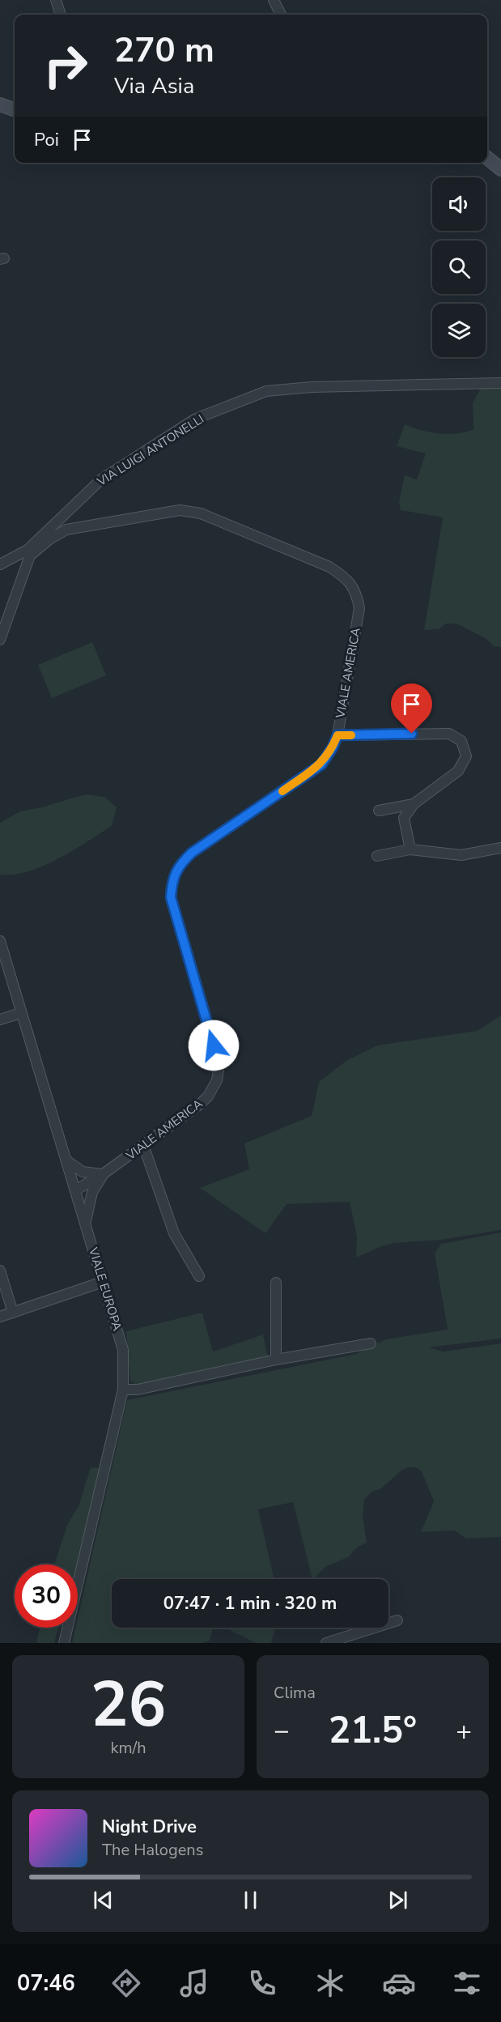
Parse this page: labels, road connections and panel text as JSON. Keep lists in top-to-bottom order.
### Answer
{
  "streets": {
    "street": ["VIA LUIGI ANTONELLI", "VIALE AMERICA", "VIALE EUROPA"]
  },
  "crossings": [
    ["VIA LUIGI ANTONELLI", "VIALE AMERICA"],
    ["VIALE AMERICA", "VIALE EUROPA"]
  ],
  "page": {
    "turn": ["270 m", "Via Asia"],
    "then": "Poi",
    "limit": "30",
    "trip": "07:47 · 1 min · 320 m",
    "tile": [
      ["26", "km/h"],
      "Clima"
    ],
    "heat": ["−", "21.5°", "+"],
    "song": ["Night Drive", "The Halogens"],
    "tabs": "07:46"
  }
}
